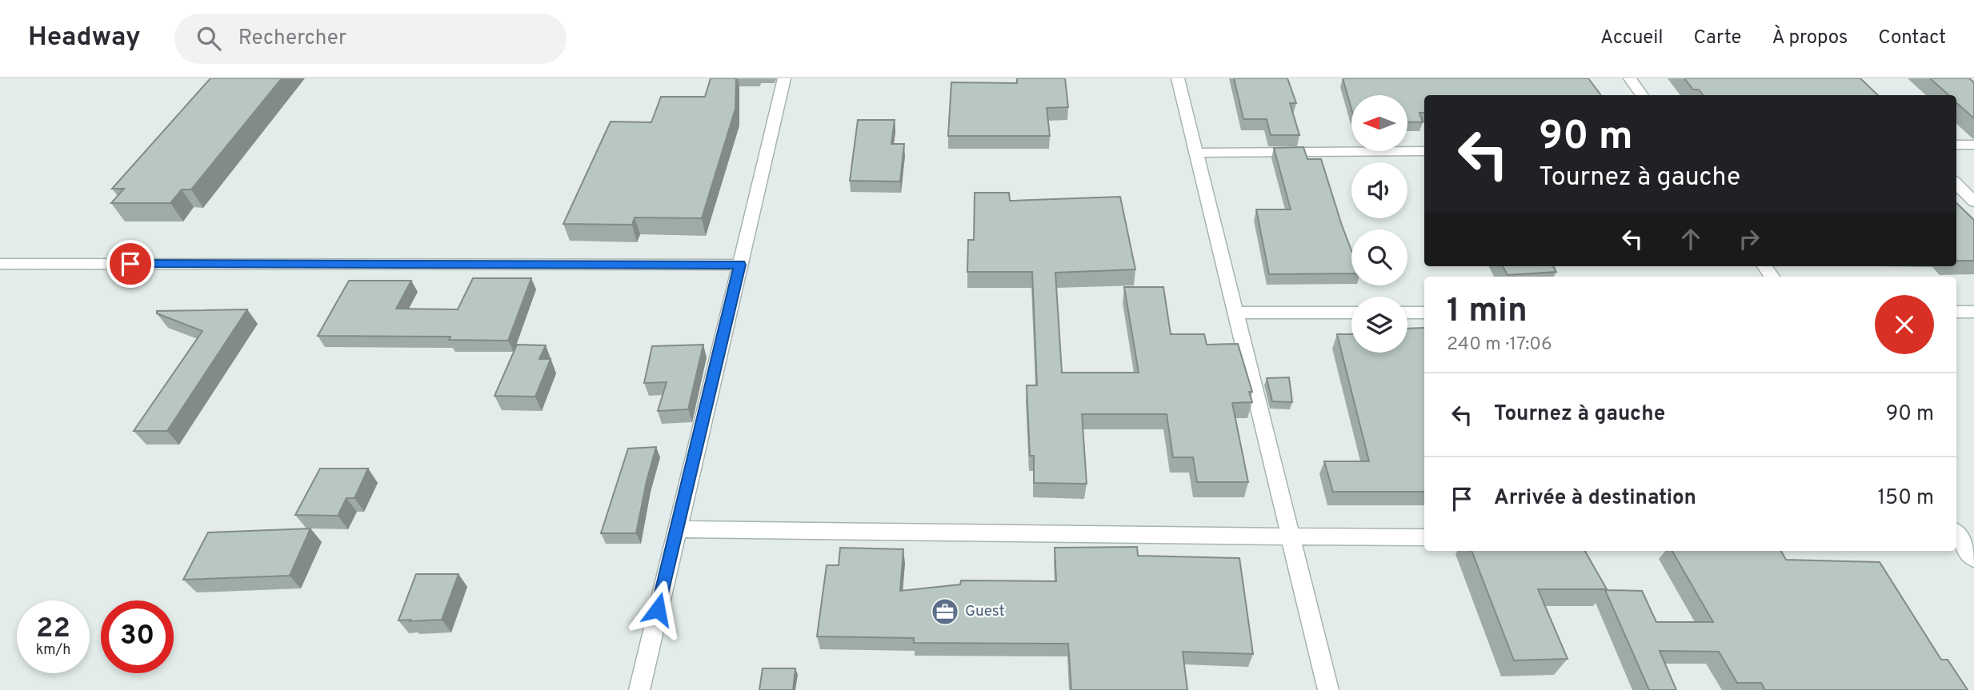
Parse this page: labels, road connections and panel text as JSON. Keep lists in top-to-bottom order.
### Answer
{
  "places": {
    "office": ["Guest"]
  },
  "north": "left",
  "page": {
    "header": "Headway",
    "search": "Rechercher",
    "nav": [
      "Accueil",
      "Carte",
      "À propos",
      "Contact"
    ],
    "turn": ["90 m", "Tournez à gauche"],
    "heading": ["1 min", "240 m · 17:06"],
    "list": [
      {
        "name": "Tournez à gauche",
        "value": "90 m"
      },
      {
        "name": "Arrivée à destination",
        "value": "150 m"
      }
    ],
    "speed": "22 km/h",
    "limit": "30"
  }
}
